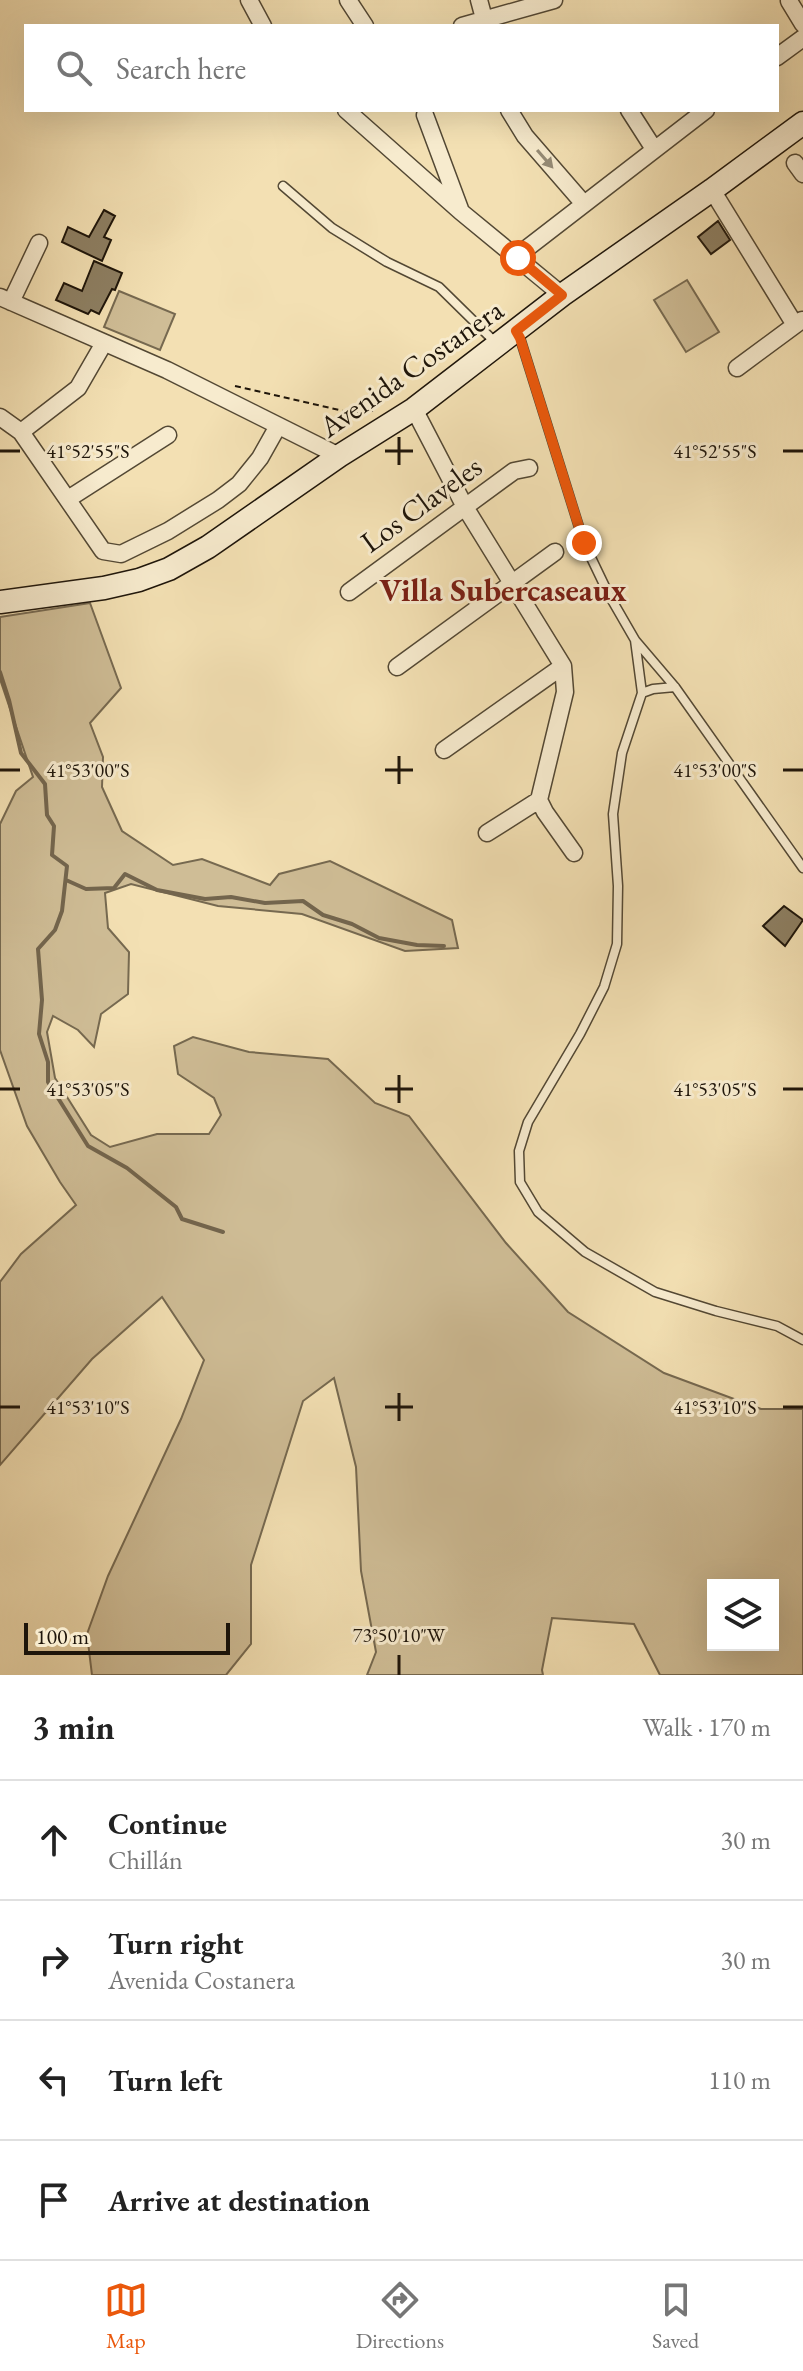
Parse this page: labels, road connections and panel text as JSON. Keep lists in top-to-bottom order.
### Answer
{
  "streets": {
    "street": ["Avenida Costanera", "Los Claveles"]
  },
  "districts": ["Villa Subercaseaux"],
  "scale_bar": "100 m",
  "page": {
    "search": "Search here",
    "scale": "100 m",
    "heading": ["3 min", "Walk · 170 m"],
    "list": [
      ["Continue", "Chillán", "30 m"],
      ["Turn right", "Avenida Costanera", "30 m"],
      ["Turn left", "110 m"],
      "Arrive at destination"
    ],
    "nav": ["Map", "Directions", "Saved"]
  },
  "coordinates": [
    "41°52'55\"S",
    "41°53'00\"S",
    "41°53'05\"S",
    "41°53'10\"S",
    "73°50'10\"W"
  ]
}
